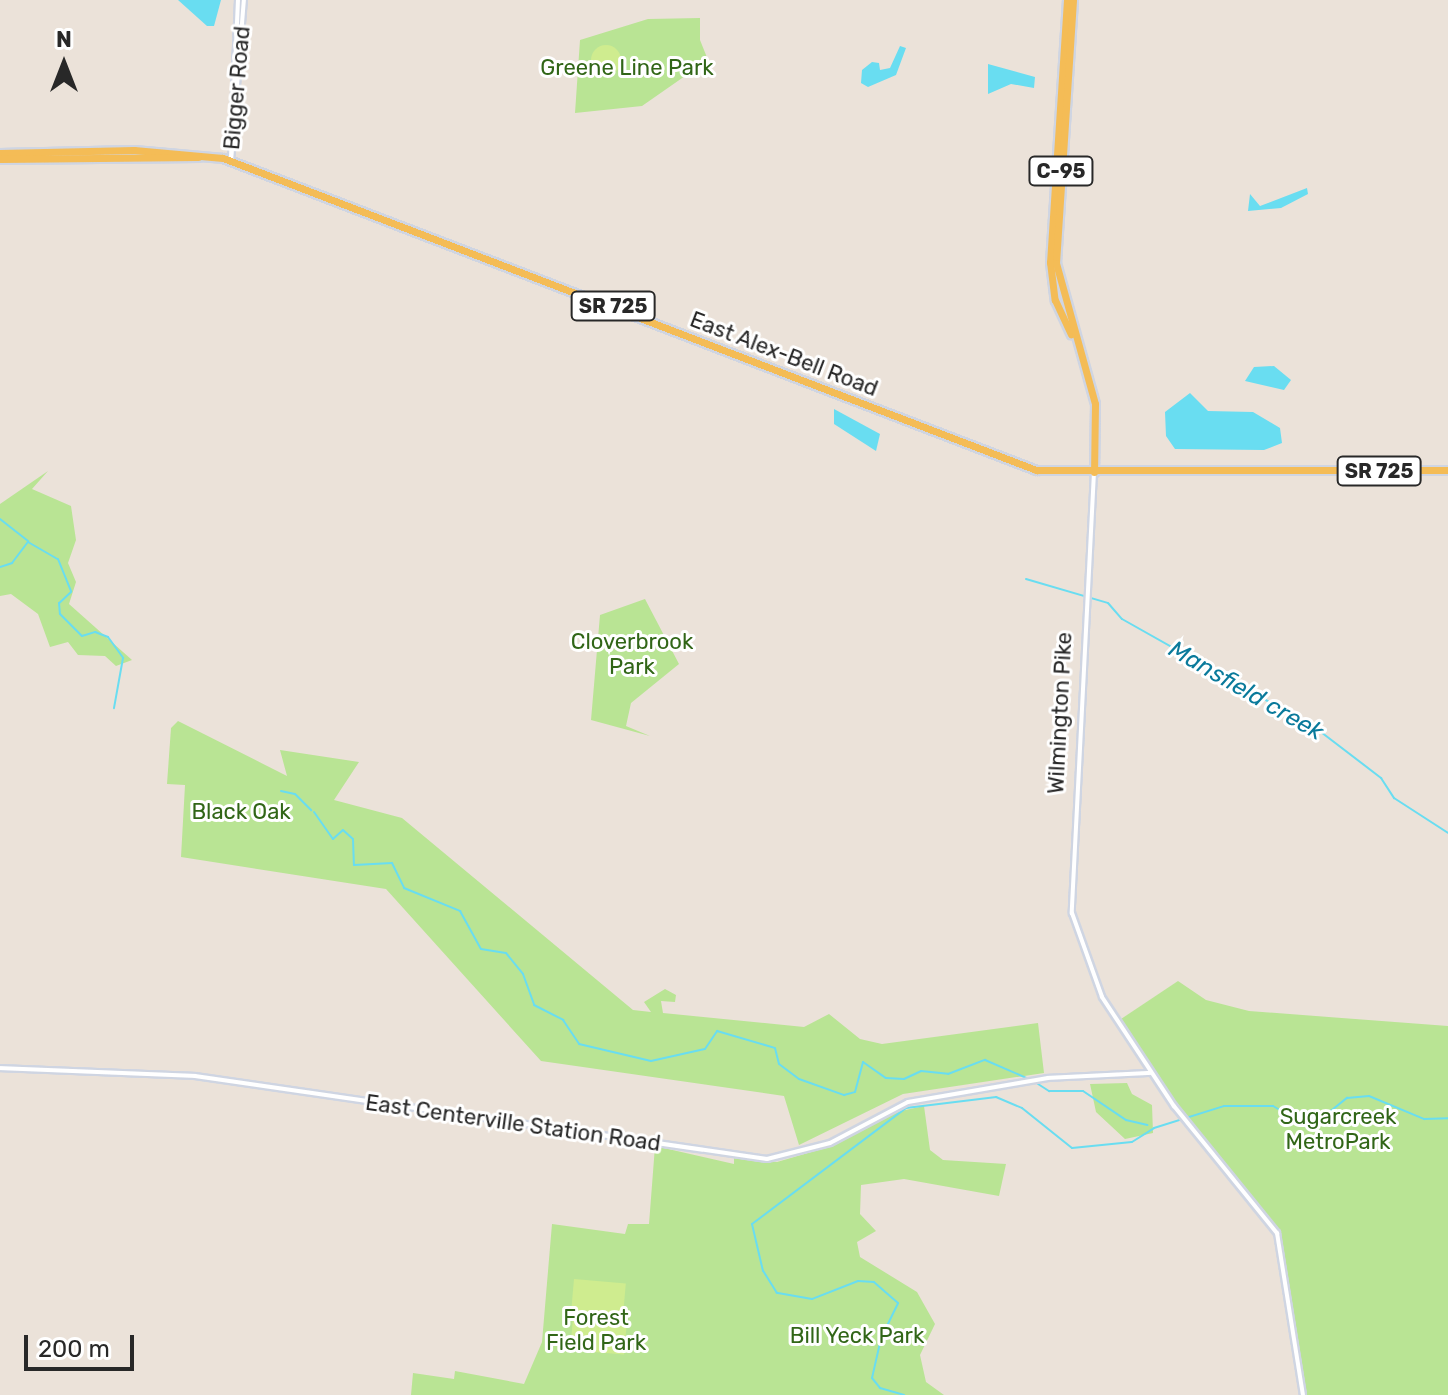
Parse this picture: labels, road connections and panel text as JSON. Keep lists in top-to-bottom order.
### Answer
{
  "streets": {
    "main road": [
      "C-95",
      "SR 725",
      "East Alex-Bell Road",
      "Wilmington Pike"
    ],
    "street": ["Bigger Road", "East Centerville Station Road"]
  },
  "crossings": [
    ["Bigger Road", "East Alex-Bell Road"],
    ["SR 725", "East Alex-Bell Road"],
    ["SR 725", "Wilmington Pike"],
    ["East Alex-Bell Road", "Wilmington Pike"],
    ["Wilmington Pike", "East Centerville Station Road"]
  ],
  "water": ["Mansfield creek"],
  "parks": [
    "Greene Line Park",
    "Cloverbrook Park",
    "Black Oak",
    "Sugarcreek MetroPark",
    "Forest Field Park",
    "Bill Yeck Park"
  ],
  "scale_bar": "200 m",
  "north": "top"
}
